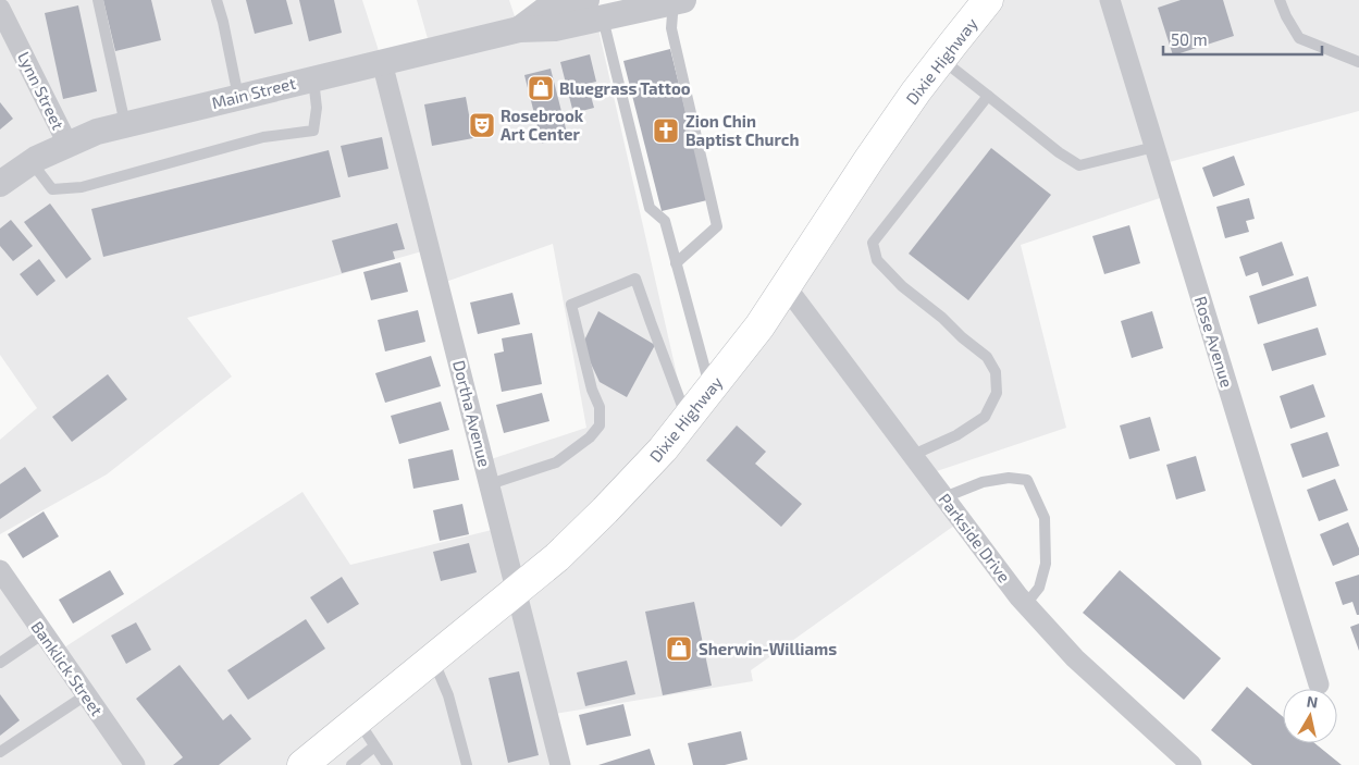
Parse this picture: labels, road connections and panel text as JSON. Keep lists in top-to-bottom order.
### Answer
{
  "streets": {
    "main road": ["Dixie Highway"],
    "street": [
      "Lynn Street",
      "Main Street",
      "Rose Avenue",
      "Dortha Avenue",
      "Parkside Drive",
      "Banklick Street"
    ]
  },
  "crossings": [
    ["Dixie Highway", "Dortha Avenue"],
    ["Dixie Highway", "Parkside Drive"],
    ["Lynn Street", "Main Street"],
    ["Main Street", "Dortha Avenue"]
  ],
  "places": {
    "shop": ["Bluegrass Tattoo", "Sherwin-Williams"],
    "theatre": ["Rosebrook Art Center"],
    "church": ["Zion Chin Baptist Church"]
  },
  "scale_bar": "50 m",
  "north": "top"
}
